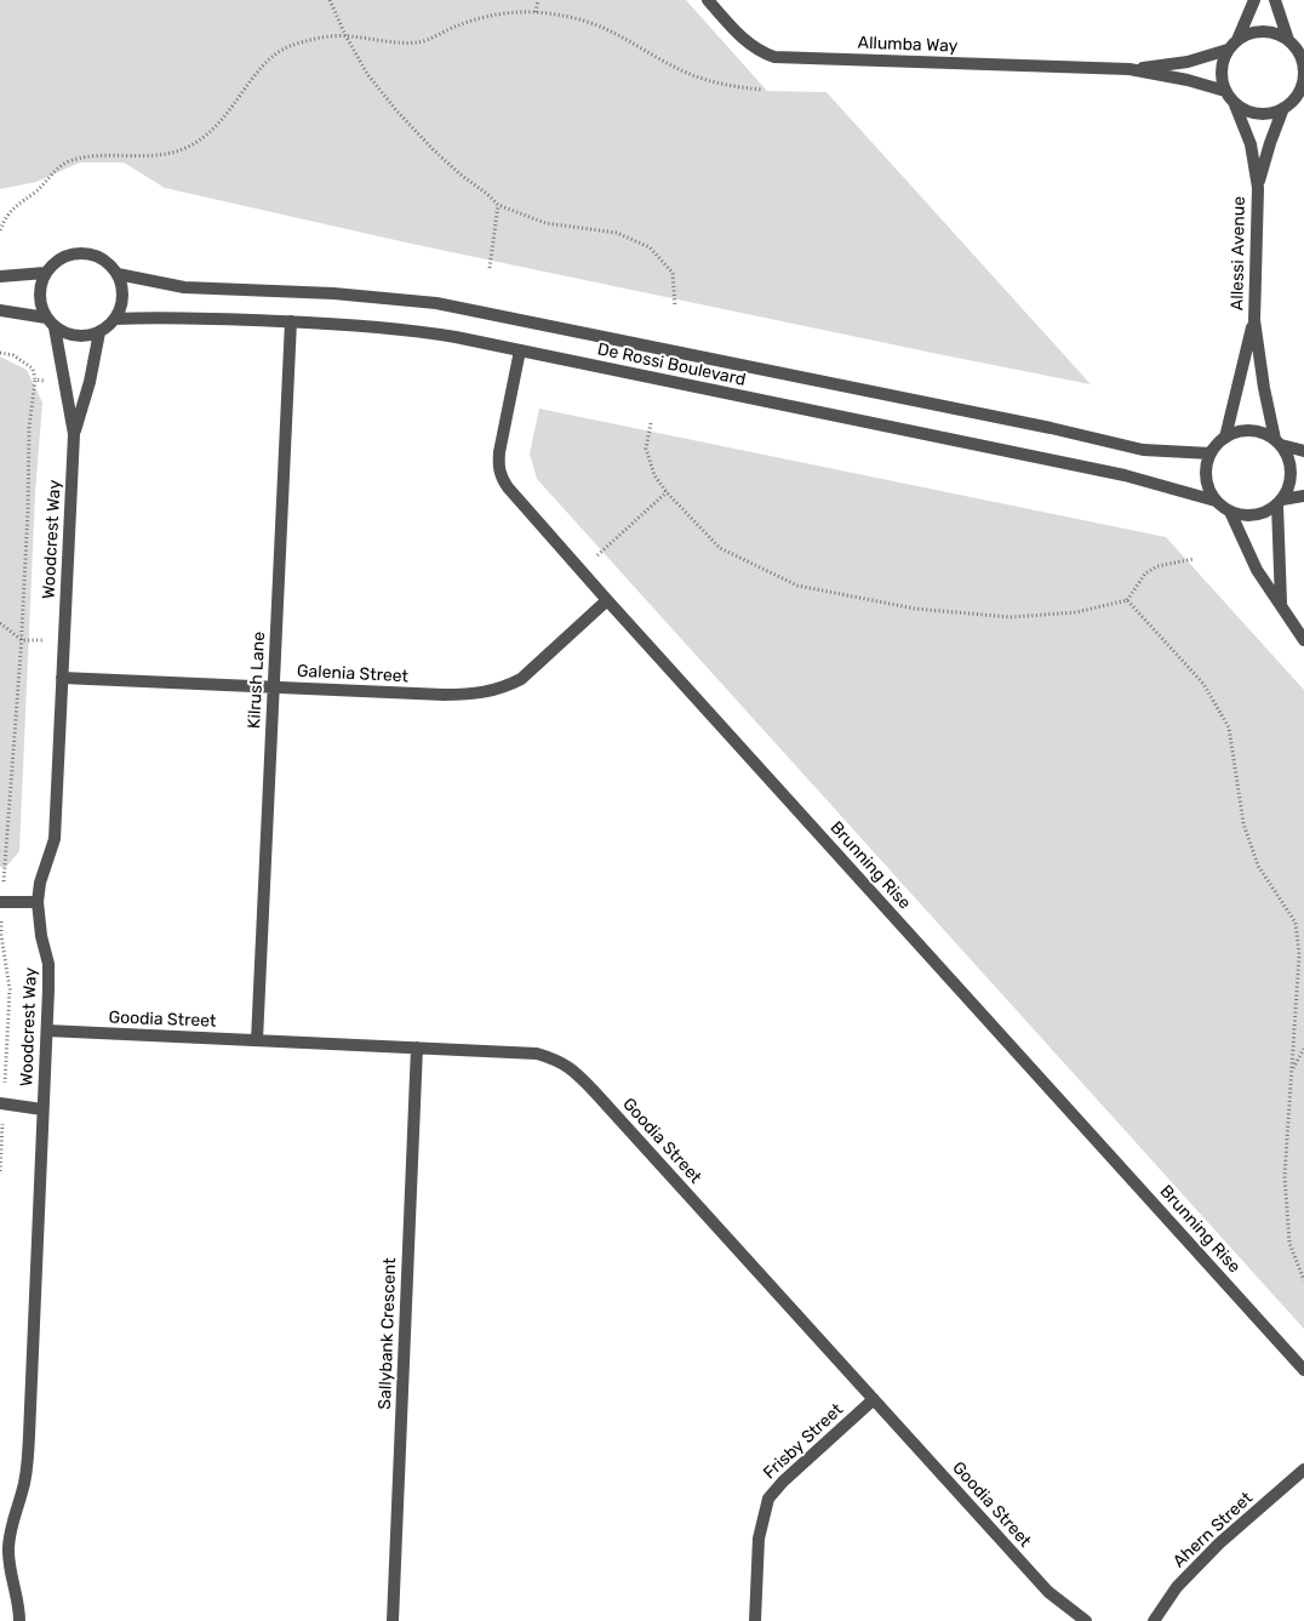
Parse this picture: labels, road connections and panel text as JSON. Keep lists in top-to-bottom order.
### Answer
{
  "streets": {
    "street": [
      "Allumba Way",
      "Allessi Avenue",
      "De Rossi Boulevard",
      "Woodcrest Way",
      "Galenia Street",
      "Kilrush Lane",
      "Brunning Rise",
      "Goodia Street",
      "Sallybank Crescent",
      "Frisby Street",
      "Ahern Street"
    ]
  },
  "crossings": [
    ["Allumba Way", "Allessi Avenue"],
    ["Allessi Avenue", "De Rossi Boulevard"],
    ["De Rossi Boulevard", "Woodcrest Way"],
    ["De Rossi Boulevard", "Kilrush Lane"],
    ["De Rossi Boulevard", "Brunning Rise"],
    ["Woodcrest Way", "Galenia Street"],
    ["Woodcrest Way", "Goodia Street"],
    ["Galenia Street", "Kilrush Lane"],
    ["Galenia Street", "Brunning Rise"],
    ["Kilrush Lane", "Goodia Street"],
    ["Goodia Street", "Sallybank Crescent"],
    ["Goodia Street", "Frisby Street"]
  ]
}
